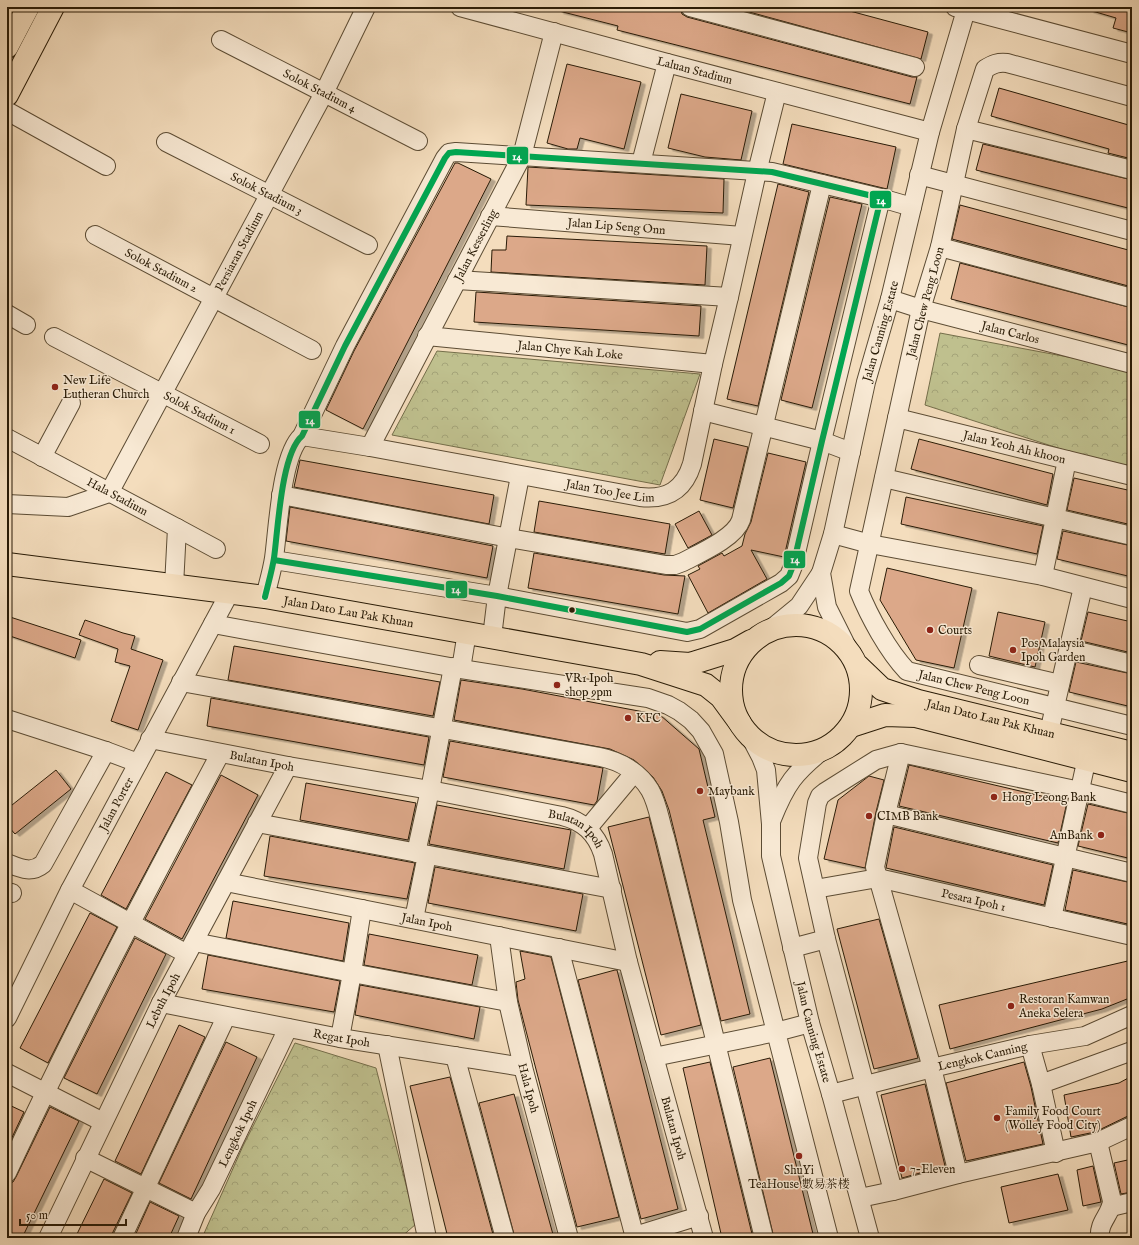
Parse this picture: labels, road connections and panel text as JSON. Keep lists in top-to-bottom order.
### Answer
{
  "streets": {
    "main road": ["Jalan Dato Lau Pak Khuan"],
    "street": [
      "Laluan Stadium",
      "Solok Stadium 4",
      "Solok Stadium 3",
      "Jalan Lip Seng Onn",
      "Jalan Kesserling",
      "Persiaran Stadium",
      "Solok Stadium 2",
      "Jalan Chew Peng Loon",
      "Jalan Canning Estate",
      "Jalan Carlos",
      "Jalan Chye Kah Loke",
      "Solok Stadium 1",
      "Jalan Yeoh Ah khoon",
      "Jalan Too Jee Lim",
      "Hala Stadium",
      "Bulatan Ipoh",
      "Jalan Porter",
      "Pesara Ipoh 1",
      "Jalan Ipoh",
      "Lebuh Ipoh",
      "Regat Ipoh",
      "Lengkok Canning",
      "Hala Ipoh",
      "Lengkok Ipoh"
    ]
  },
  "crossings": [
    ["Laluan Stadium", "Jalan Kesserling"],
    ["Laluan Stadium", "Jalan Canning Estate"],
    ["Laluan Stadium", "Jalan Too Jee Lim"],
    ["Solok Stadium 4", "Persiaran Stadium"],
    ["Solok Stadium 3", "Persiaran Stadium"],
    ["Jalan Lip Seng Onn", "Jalan Kesserling"],
    ["Jalan Lip Seng Onn", "Jalan Too Jee Lim"],
    ["Jalan Kesserling", "Jalan Chye Kah Loke"],
    ["Jalan Kesserling", "Jalan Too Jee Lim"],
    ["Persiaran Stadium", "Solok Stadium 2"],
    ["Persiaran Stadium", "Solok Stadium 1"],
    ["Persiaran Stadium", "Hala Stadium"],
    ["Jalan Chew Peng Loon", "Jalan Carlos"],
    ["Jalan Chew Peng Loon", "Jalan Yeoh Ah khoon"],
    ["Jalan Canning Estate", "Jalan Carlos"],
    ["Jalan Canning Estate", "Jalan Dato Lau Pak Khuan"],
    ["Jalan Canning Estate", "Lengkok Canning"],
    ["Jalan Chye Kah Loke", "Jalan Too Jee Lim"],
    ["Jalan Dato Lau Pak Khuan", "Jalan Porter"],
    ["Bulatan Ipoh", "Jalan Porter"],
    ["Bulatan Ipoh", "Jalan Ipoh"],
    ["Bulatan Ipoh", "Lebuh Ipoh"],
    ["Jalan Ipoh", "Lebuh Ipoh"],
    ["Jalan Ipoh", "Hala Ipoh"],
    ["Lebuh Ipoh", "Regat Ipoh"],
    ["Regat Ipoh", "Hala Ipoh"],
    ["Regat Ipoh", "Lengkok Ipoh"]
  ],
  "places": [
    "New Life Lutheran Church",
    "Courts",
    "Pos Malaysia Ipoh Garden",
    "VR1 Ipoh shop 9pm",
    "KFC",
    "Maybank",
    "Hong Leong Bank",
    "CIMB Bank",
    "AmBank",
    "Restoran Kamwan Aneka Selera",
    "Family Food Court (Wolley Food City)",
    "ShuYi TeaHouse 數易茶楼",
    "7-Eleven"
  ],
  "lines": ["transit line 14"],
  "scale_bar": "50 m"
}
